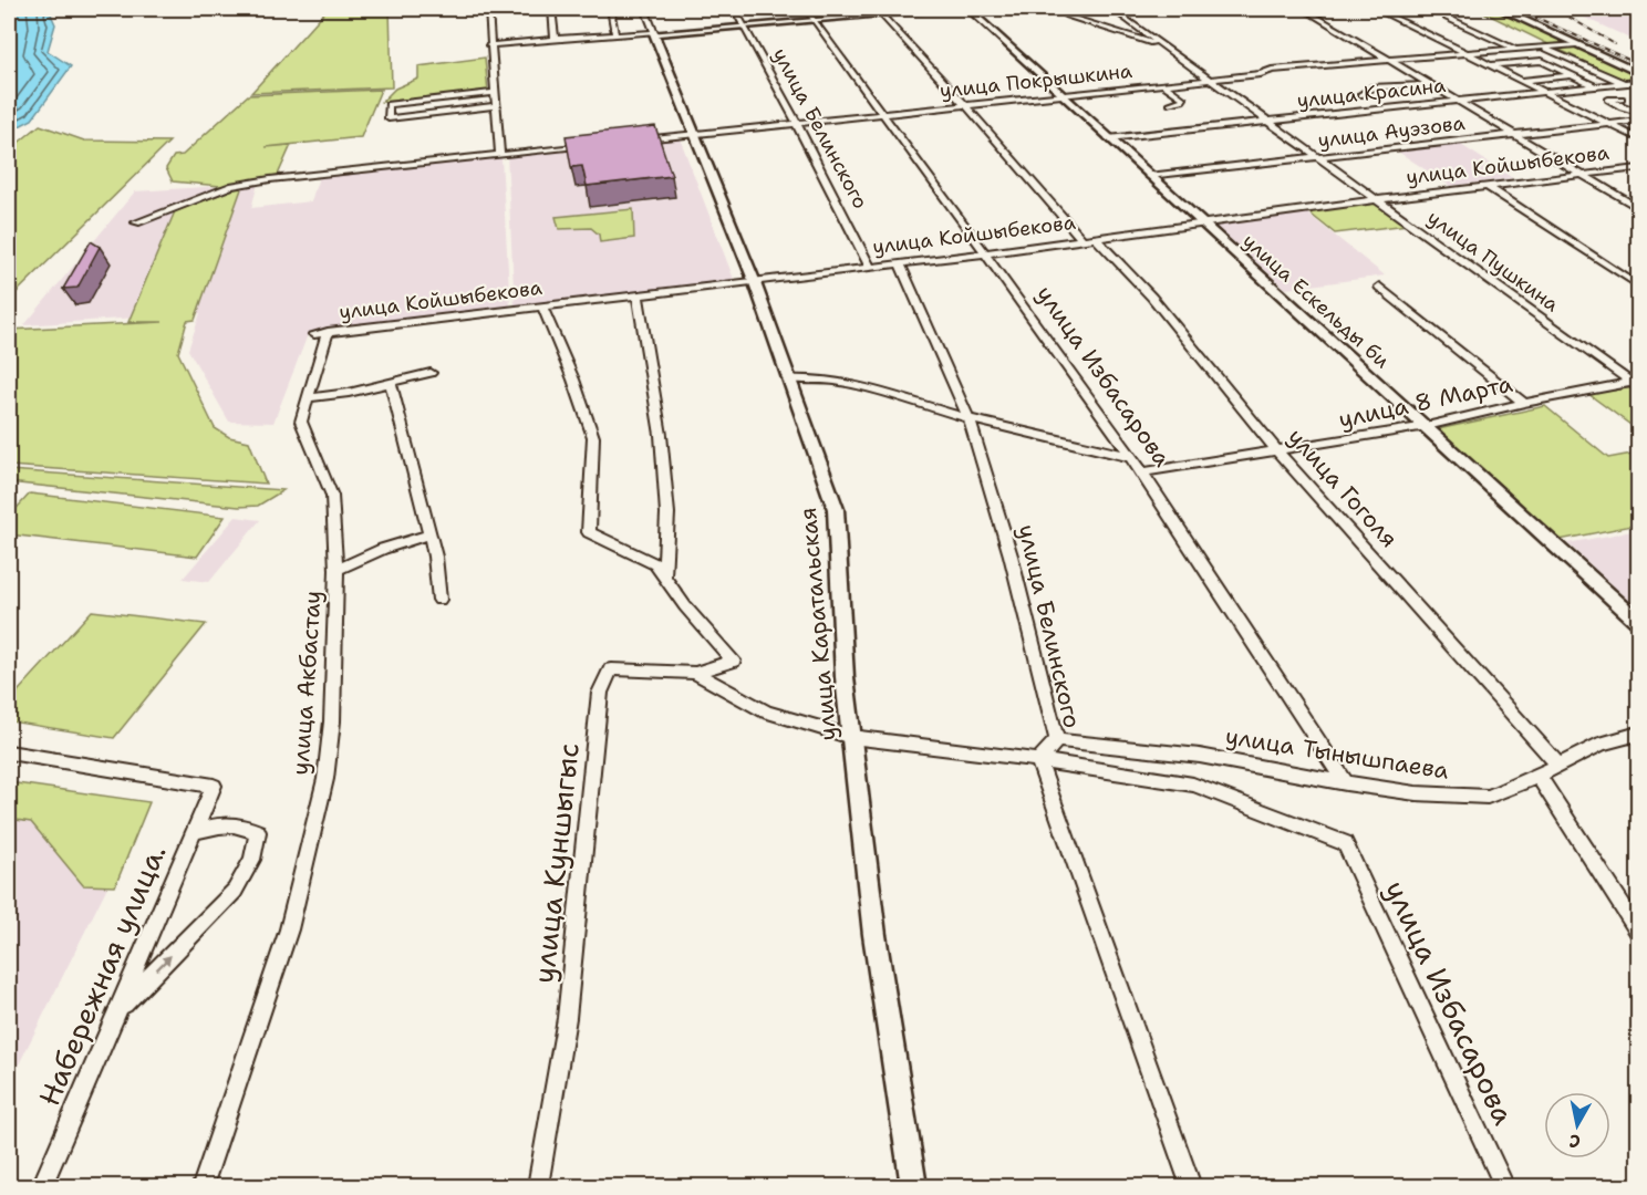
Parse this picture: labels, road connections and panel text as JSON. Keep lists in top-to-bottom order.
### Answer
{
  "streets": {
    "street": [
      "улица Покрышкина",
      "улица Красина",
      "улица Белинского",
      "улица Ауэзова",
      "улица Койшыбекова",
      "улица Пушкина",
      "улица Ескельды би",
      "улица Избасарова",
      "улица 8 Марта",
      "улица Гоголя",
      "улица Каратальская",
      "улица Акбастау",
      "улица Тынышпаева",
      "улица Куншыгыс",
      "Набережная улица."
    ]
  },
  "crossings": [
    ["улица Покрышкина", "улица Белинского"],
    ["улица Покрышкина", "улица Пушкина"],
    ["улица Покрышкина", "улица Ескельды би"],
    ["улица Покрышкина", "улица Избасарова"],
    ["улица Покрышкина", "улица Каратальская"],
    ["улица Красина", "улица Пушкина"],
    ["улица Красина", "улица Ескельды би"],
    ["улица Белинского", "улица Койшыбекова"],
    ["улица Белинского", "улица Избасарова"],
    ["улица Белинского", "улица Тынышпаева"],
    ["улица Ауэзова", "улица Пушкина"],
    ["улица Ауэзова", "улица Ескельды би"],
    ["улица Койшыбекова", "улица Пушкина"],
    ["улица Койшыбекова", "улица Ескельды би"],
    ["улица Койшыбекова", "улица Избасарова"],
    ["улица Койшыбекова", "улица Гоголя"],
    ["улица Койшыбекова", "улица Каратальская"],
    ["улица Койшыбекова", "улица Акбастау"],
    ["улица Пушкина", "улица 8 Марта"],
    ["улица Ескельды би", "улица 8 Марта"],
    ["улица Избасарова", "улица 8 Марта"],
    ["улица Избасарова", "улица Тынышпаева"],
    ["улица 8 Марта", "улица Гоголя"],
    ["улица Гоголя", "улица Тынышпаева"]
  ],
  "north": "bottom"
}
